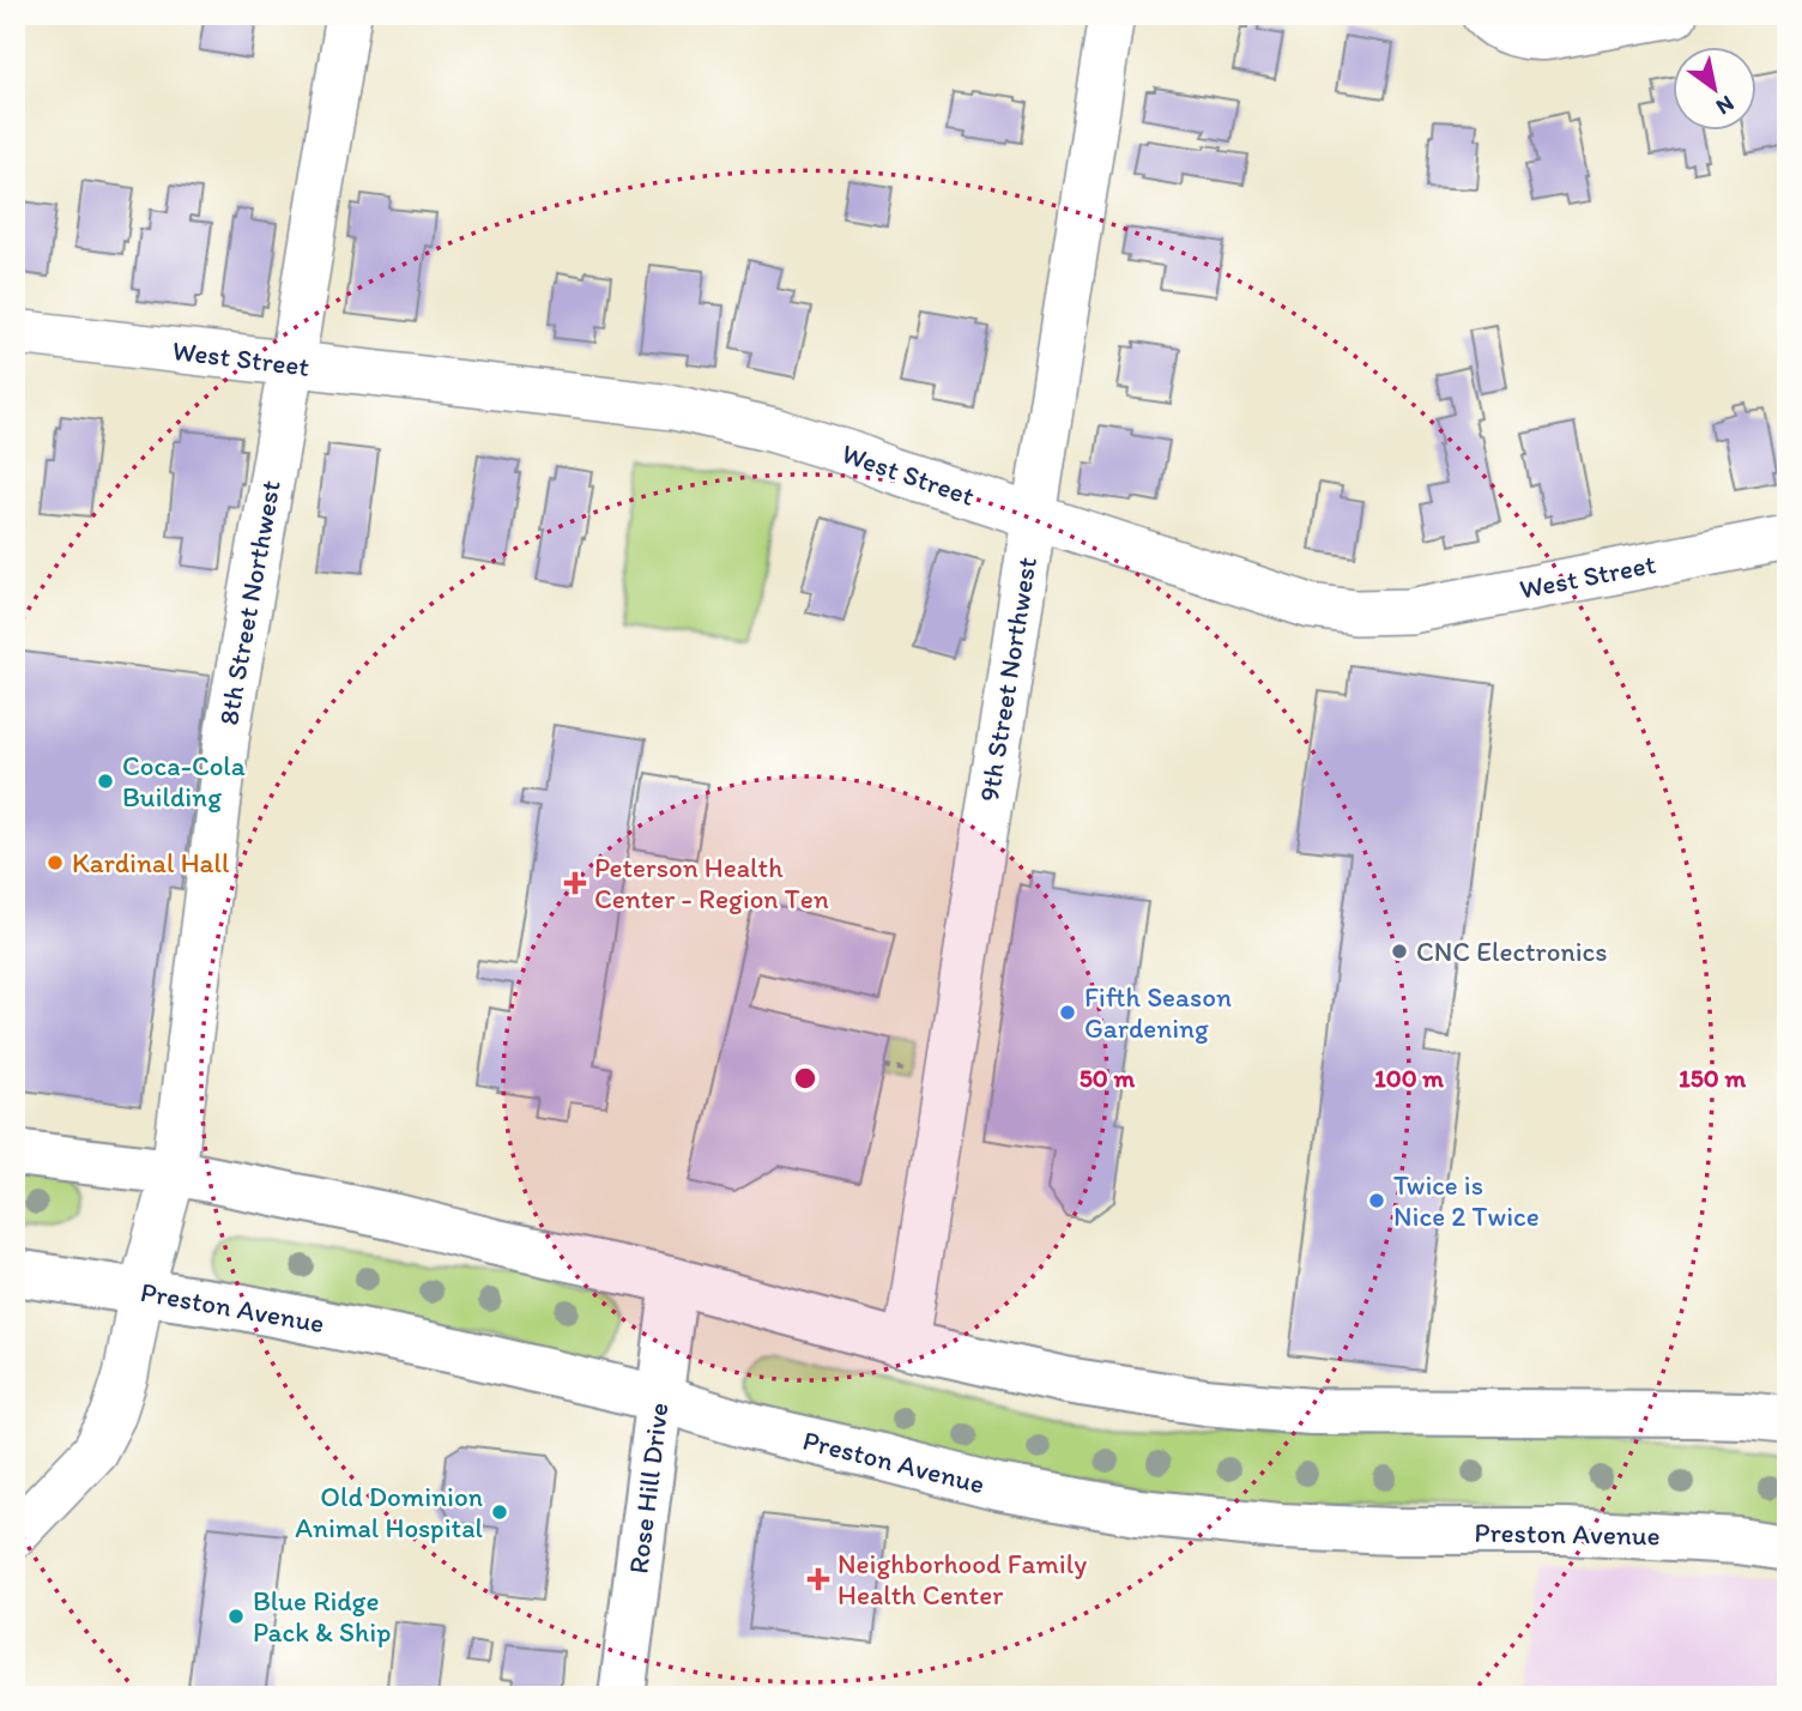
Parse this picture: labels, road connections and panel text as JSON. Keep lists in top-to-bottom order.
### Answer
{
  "streets": {
    "main road": ["Preston Avenue", "Rose Hill Drive"],
    "street": ["West Street", "8th Street Northwest", "9th Street Northwest"]
  },
  "crossings": [
    ["West Street", "8th Street Northwest"],
    ["West Street", "9th Street Northwest"],
    ["8th Street Northwest", "Preston Avenue"],
    ["Preston Avenue", "Rose Hill Drive"]
  ],
  "places": {
    "other": [
      "Coca-Cola Building",
      "Kardinal Hall",
      "CNC Electronics",
      "Fifth Season Gardening",
      "Twice is Nice 2 Twice",
      "Old Dominion Animal Hospital",
      "Blue Ridge Pack & Ship"
    ],
    "health": ["Peterson Health Center - Region Ten", "Neighborhood Family Health Center"]
  },
  "north": "bottom right",
  "rings": ["50 m", "100 m", "150 m"]
}
